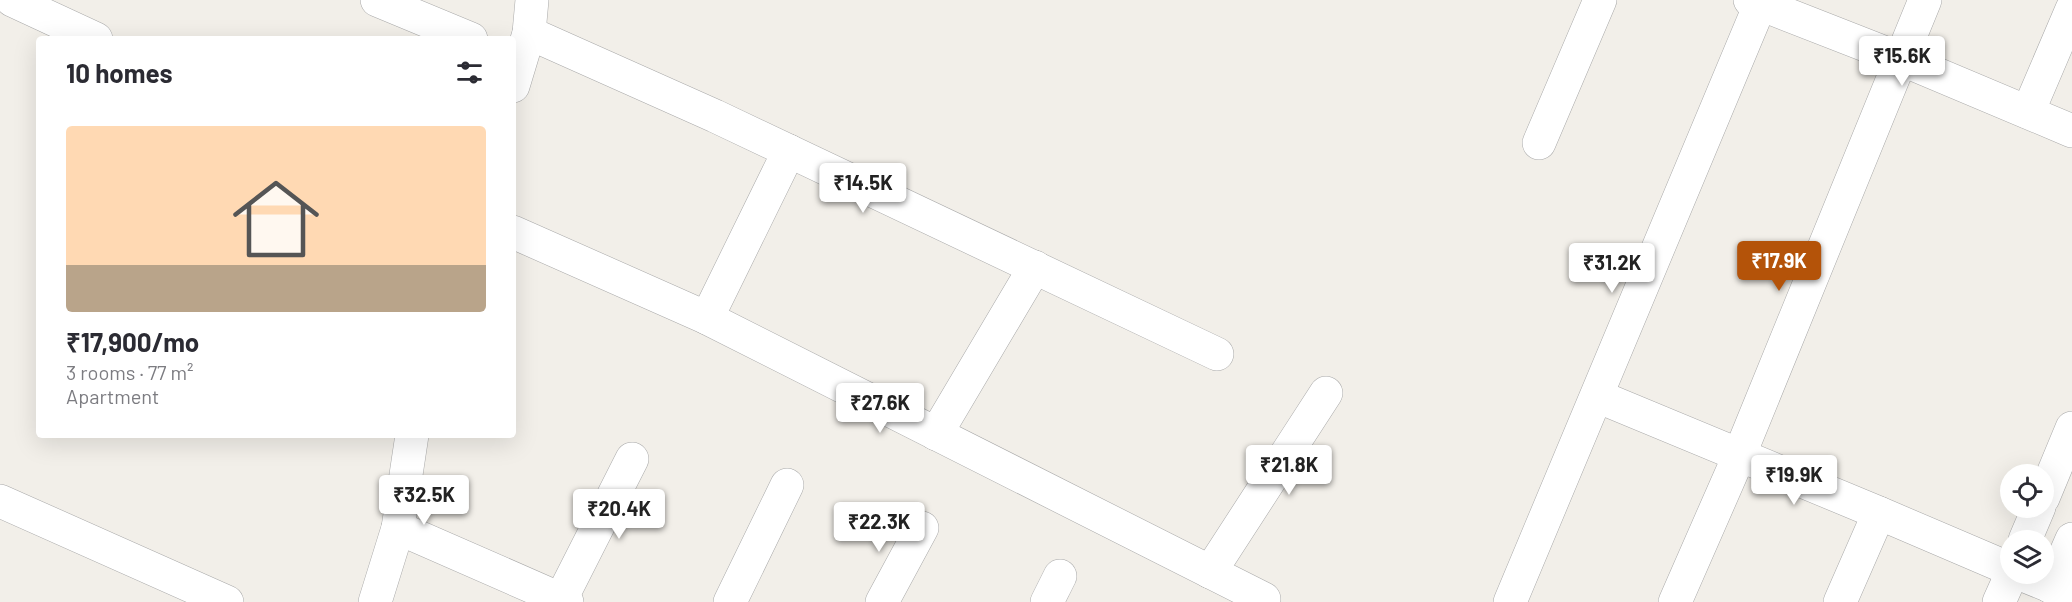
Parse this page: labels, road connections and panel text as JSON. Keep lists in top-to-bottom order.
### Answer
{
  "page": {
    "price": [
      "₹15.6K",
      "₹14.5K",
      "₹17.9K",
      "₹31.2K",
      "₹27.6K",
      "₹21.8K",
      "₹19.9K",
      "₹32.5K",
      "₹20.4K",
      "₹22.3K"
    ],
    "heading": "10 homes",
    "list": [
      {
        "name": "₹17,900/mo",
        "note": "3 rooms · 77 m² · Apartment"
      }
    ]
  }
}
